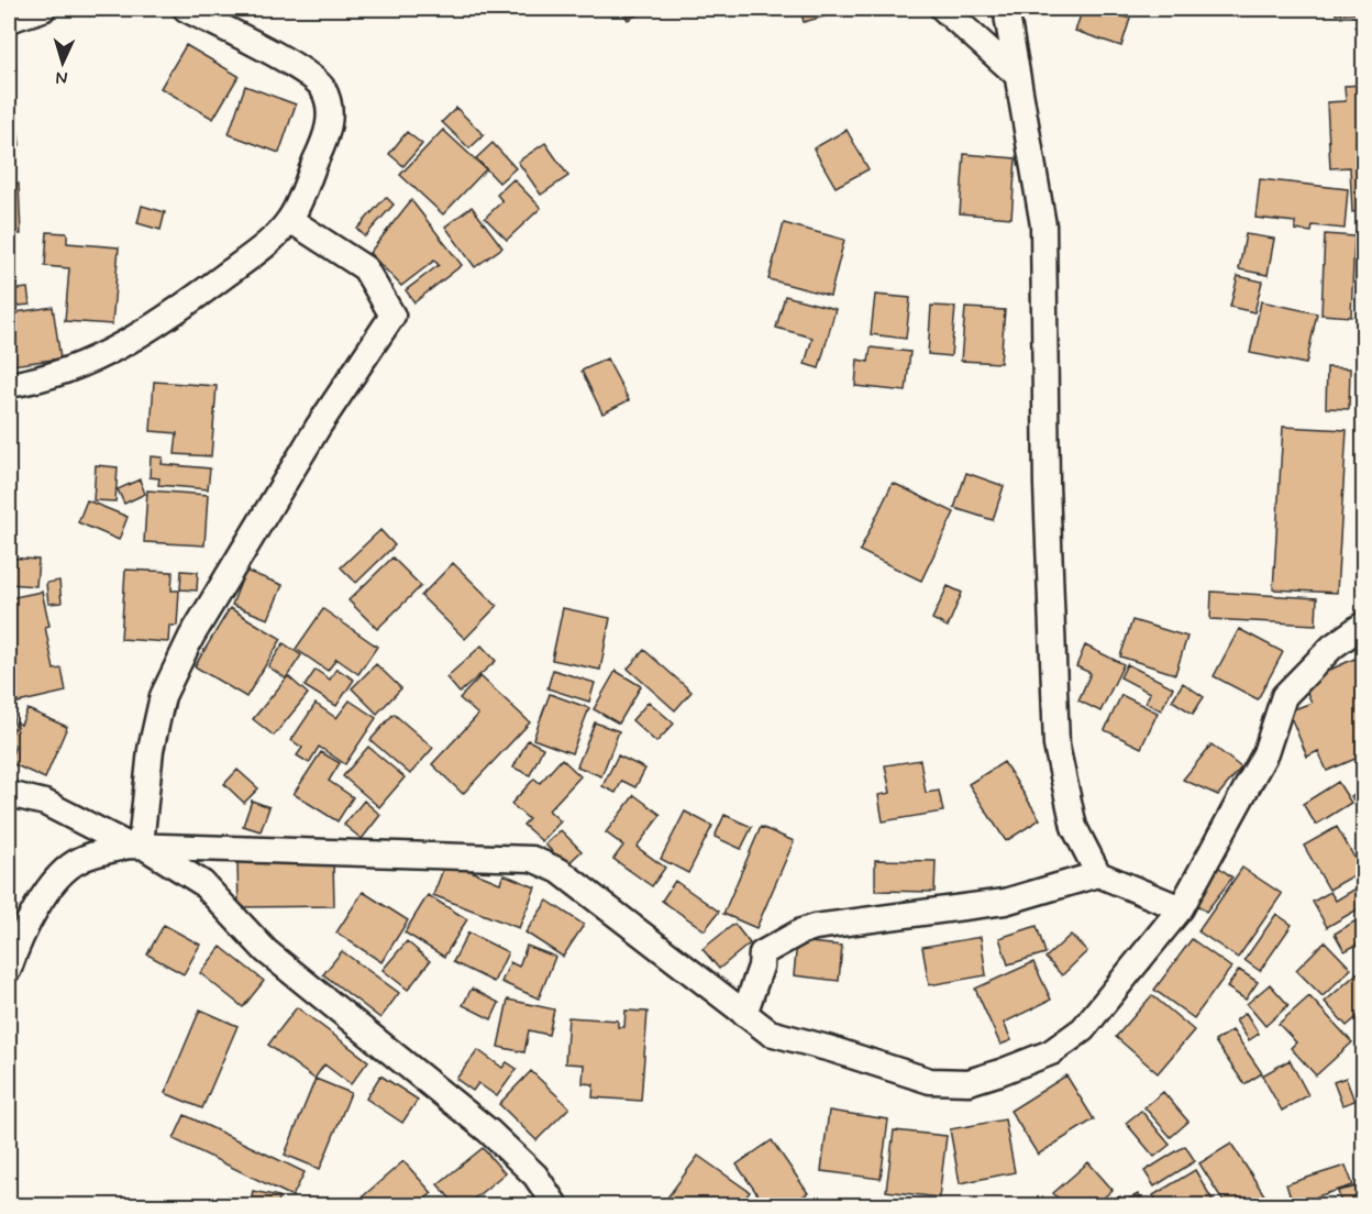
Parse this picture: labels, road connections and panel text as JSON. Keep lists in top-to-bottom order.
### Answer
{
  "north": "bottom"
}
